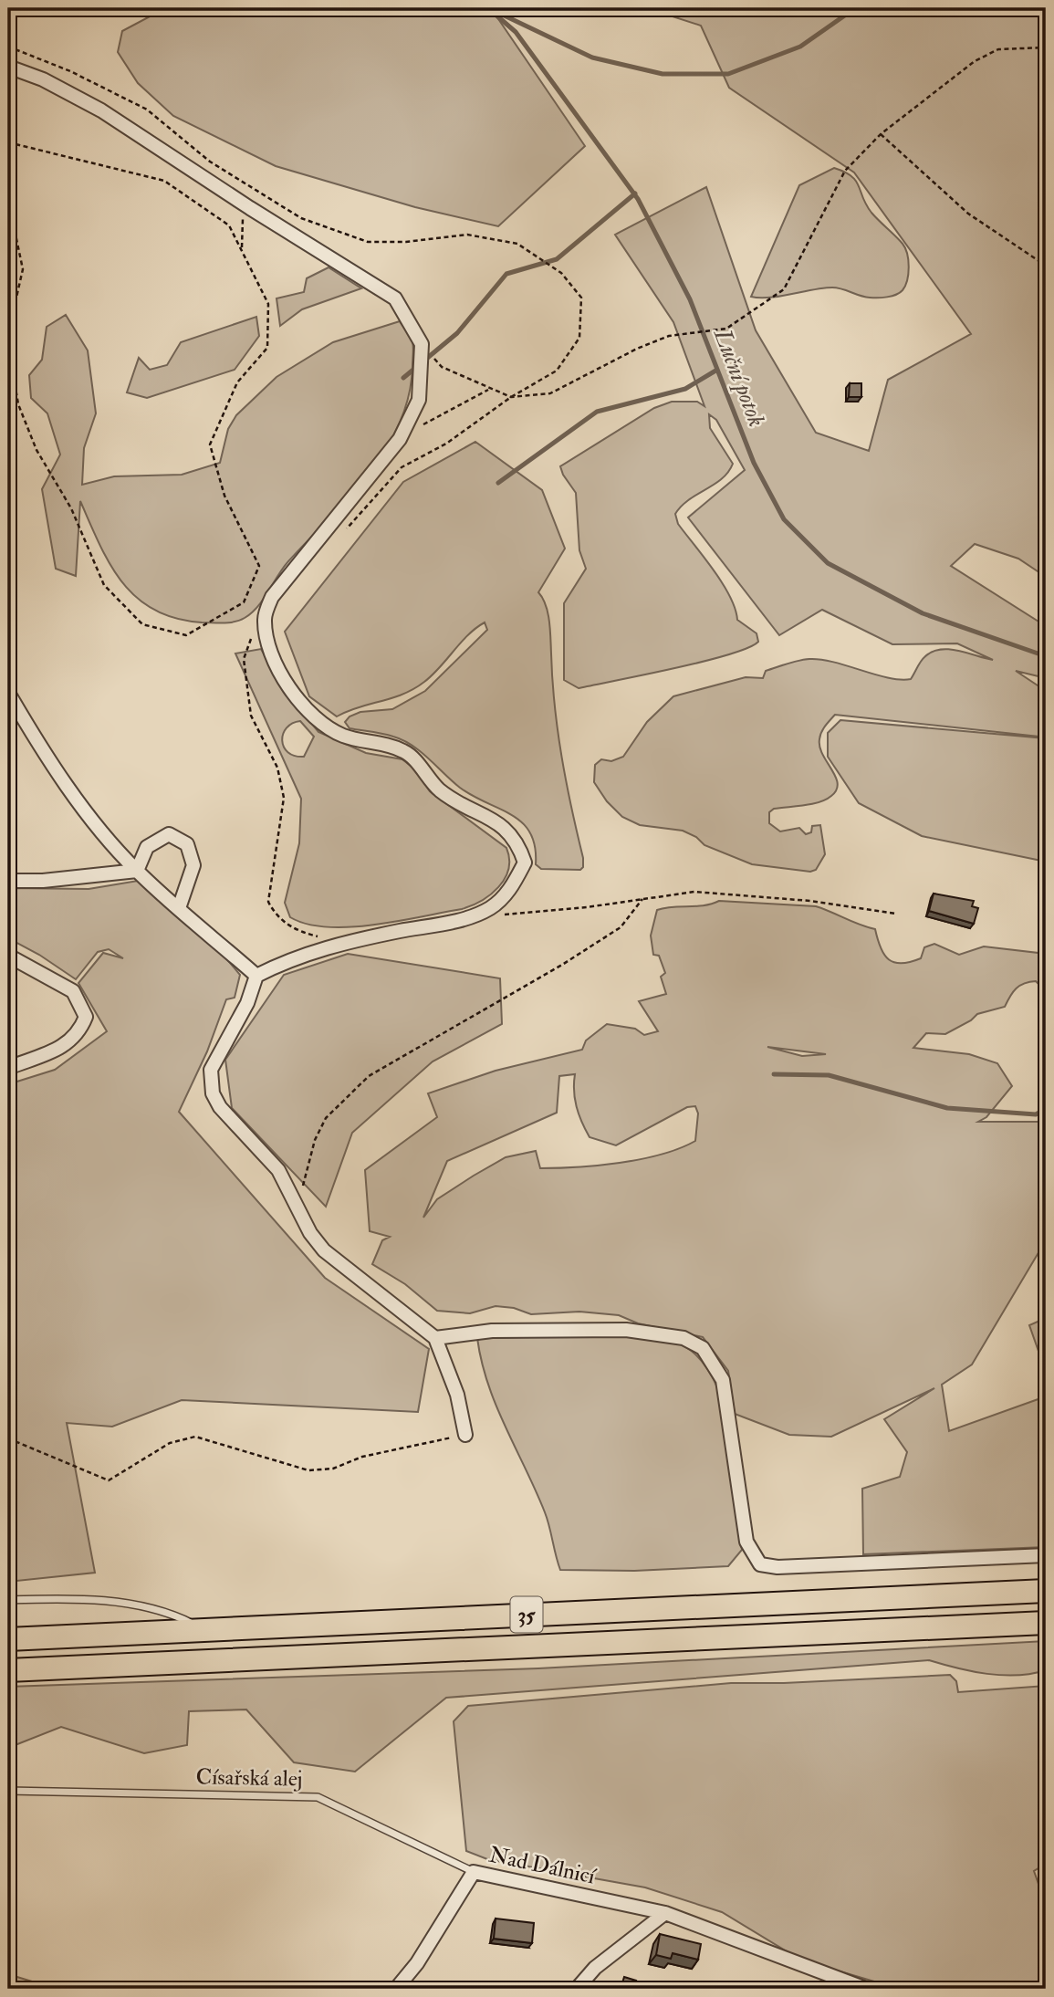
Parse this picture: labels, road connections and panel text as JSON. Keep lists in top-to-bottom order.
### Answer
{
  "streets": {
    "highway": ["35"],
    "street": ["Nad Dálnicí"],
    "lane": ["Císařská alej"]
  },
  "crossings": [
    ["Císařská alej", "Nad Dálnicí"]
  ],
  "water": ["Luční potok"]
}
